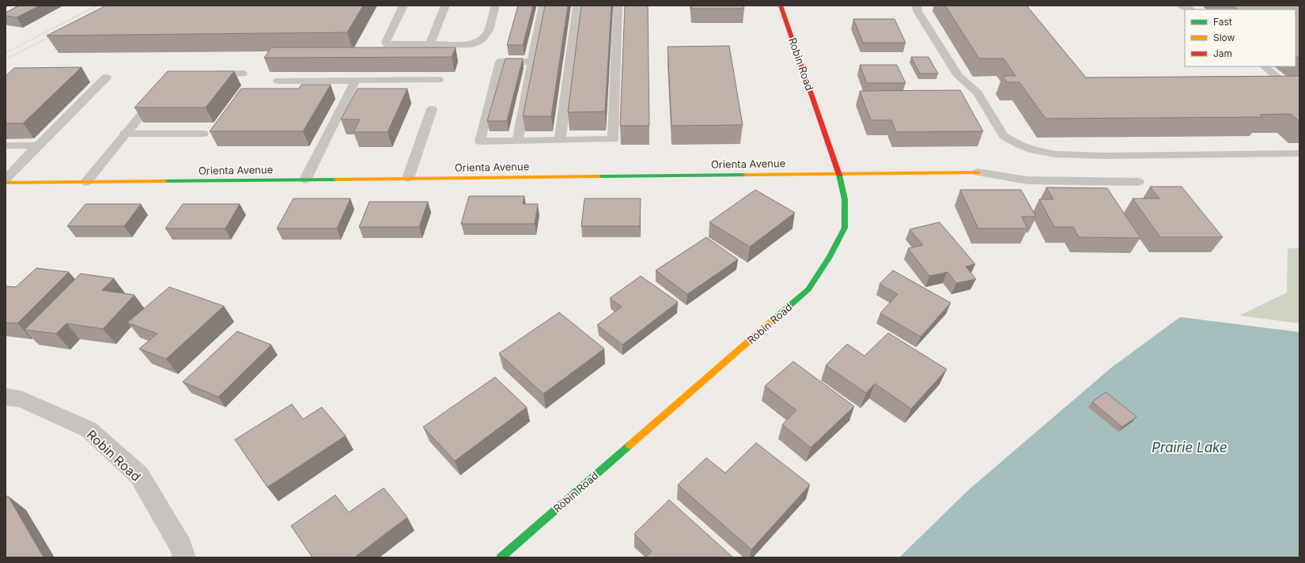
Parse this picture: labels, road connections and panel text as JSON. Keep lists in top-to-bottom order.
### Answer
{
  "streets": {
    "street": ["Robin Road", "Orienta Avenue"]
  },
  "crossings": [
    ["Robin Road", "Orienta Avenue"]
  ],
  "water": ["Prairie Lake"],
  "legend": ["Fast", "Slow", "Jam"]
}
